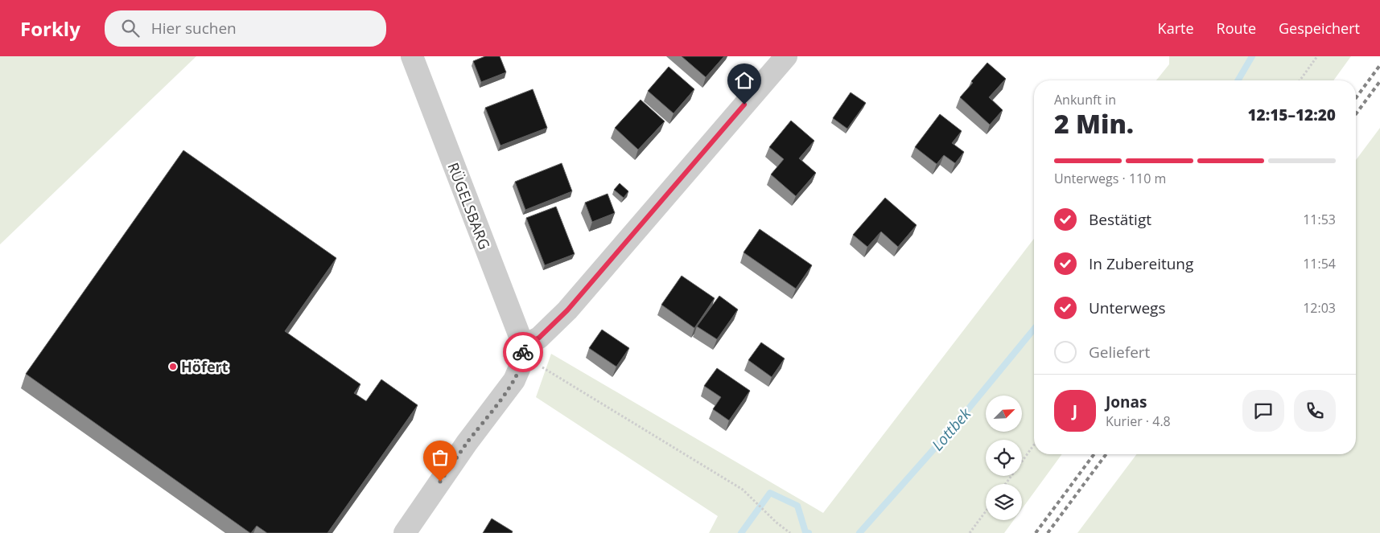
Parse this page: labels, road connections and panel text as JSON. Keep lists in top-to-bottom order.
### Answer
{
  "streets": {
    "street": ["RÜGELSBARG"]
  },
  "water": ["Lottbek"],
  "places": ["Höfert"],
  "north": "top right",
  "page": {
    "header": "Forkly",
    "search": "Hier suchen",
    "nav": ["Karte", "Route", "Gespeichert"],
    "heading": ["2 Min.", "Ankunft in", "12:15–12:20"],
    "panel": ["Jonas", "Kurier · 4.8"],
    "bar": "Unterwegs · 110 m",
    "list": [
      ["Bestätigt", "11:53"],
      ["In Zubereitung", "11:54"],
      ["Unterwegs", "12:03"],
      "Geliefert"
    ],
    "round": "J"
  }
}
